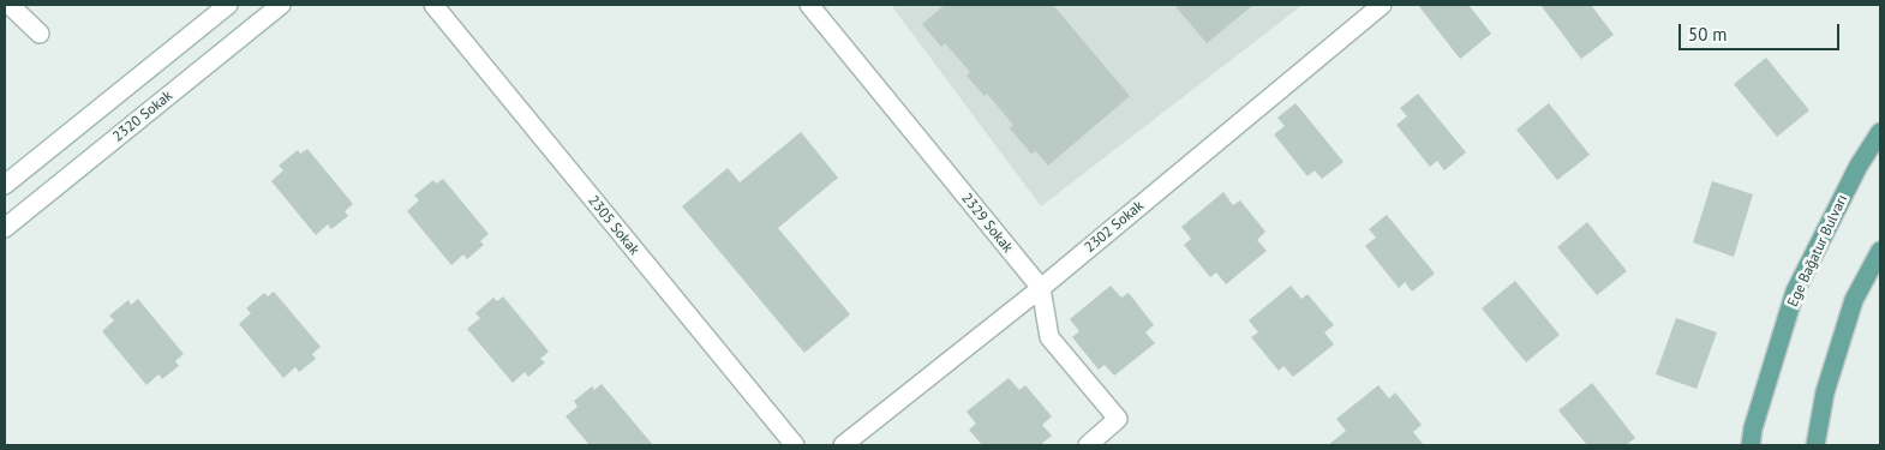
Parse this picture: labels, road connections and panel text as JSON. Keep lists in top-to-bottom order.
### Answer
{
  "streets": {
    "main road": ["Ege Bağatur Bulvarı"],
    "street": [
      "2320 Sokak",
      "2329 Sokak",
      "2305 Sokak",
      "2302 Sokak"
    ]
  },
  "crossings": [
    ["2329 Sokak", "2302 Sokak"]
  ],
  "scale_bar": "50 m"
}
